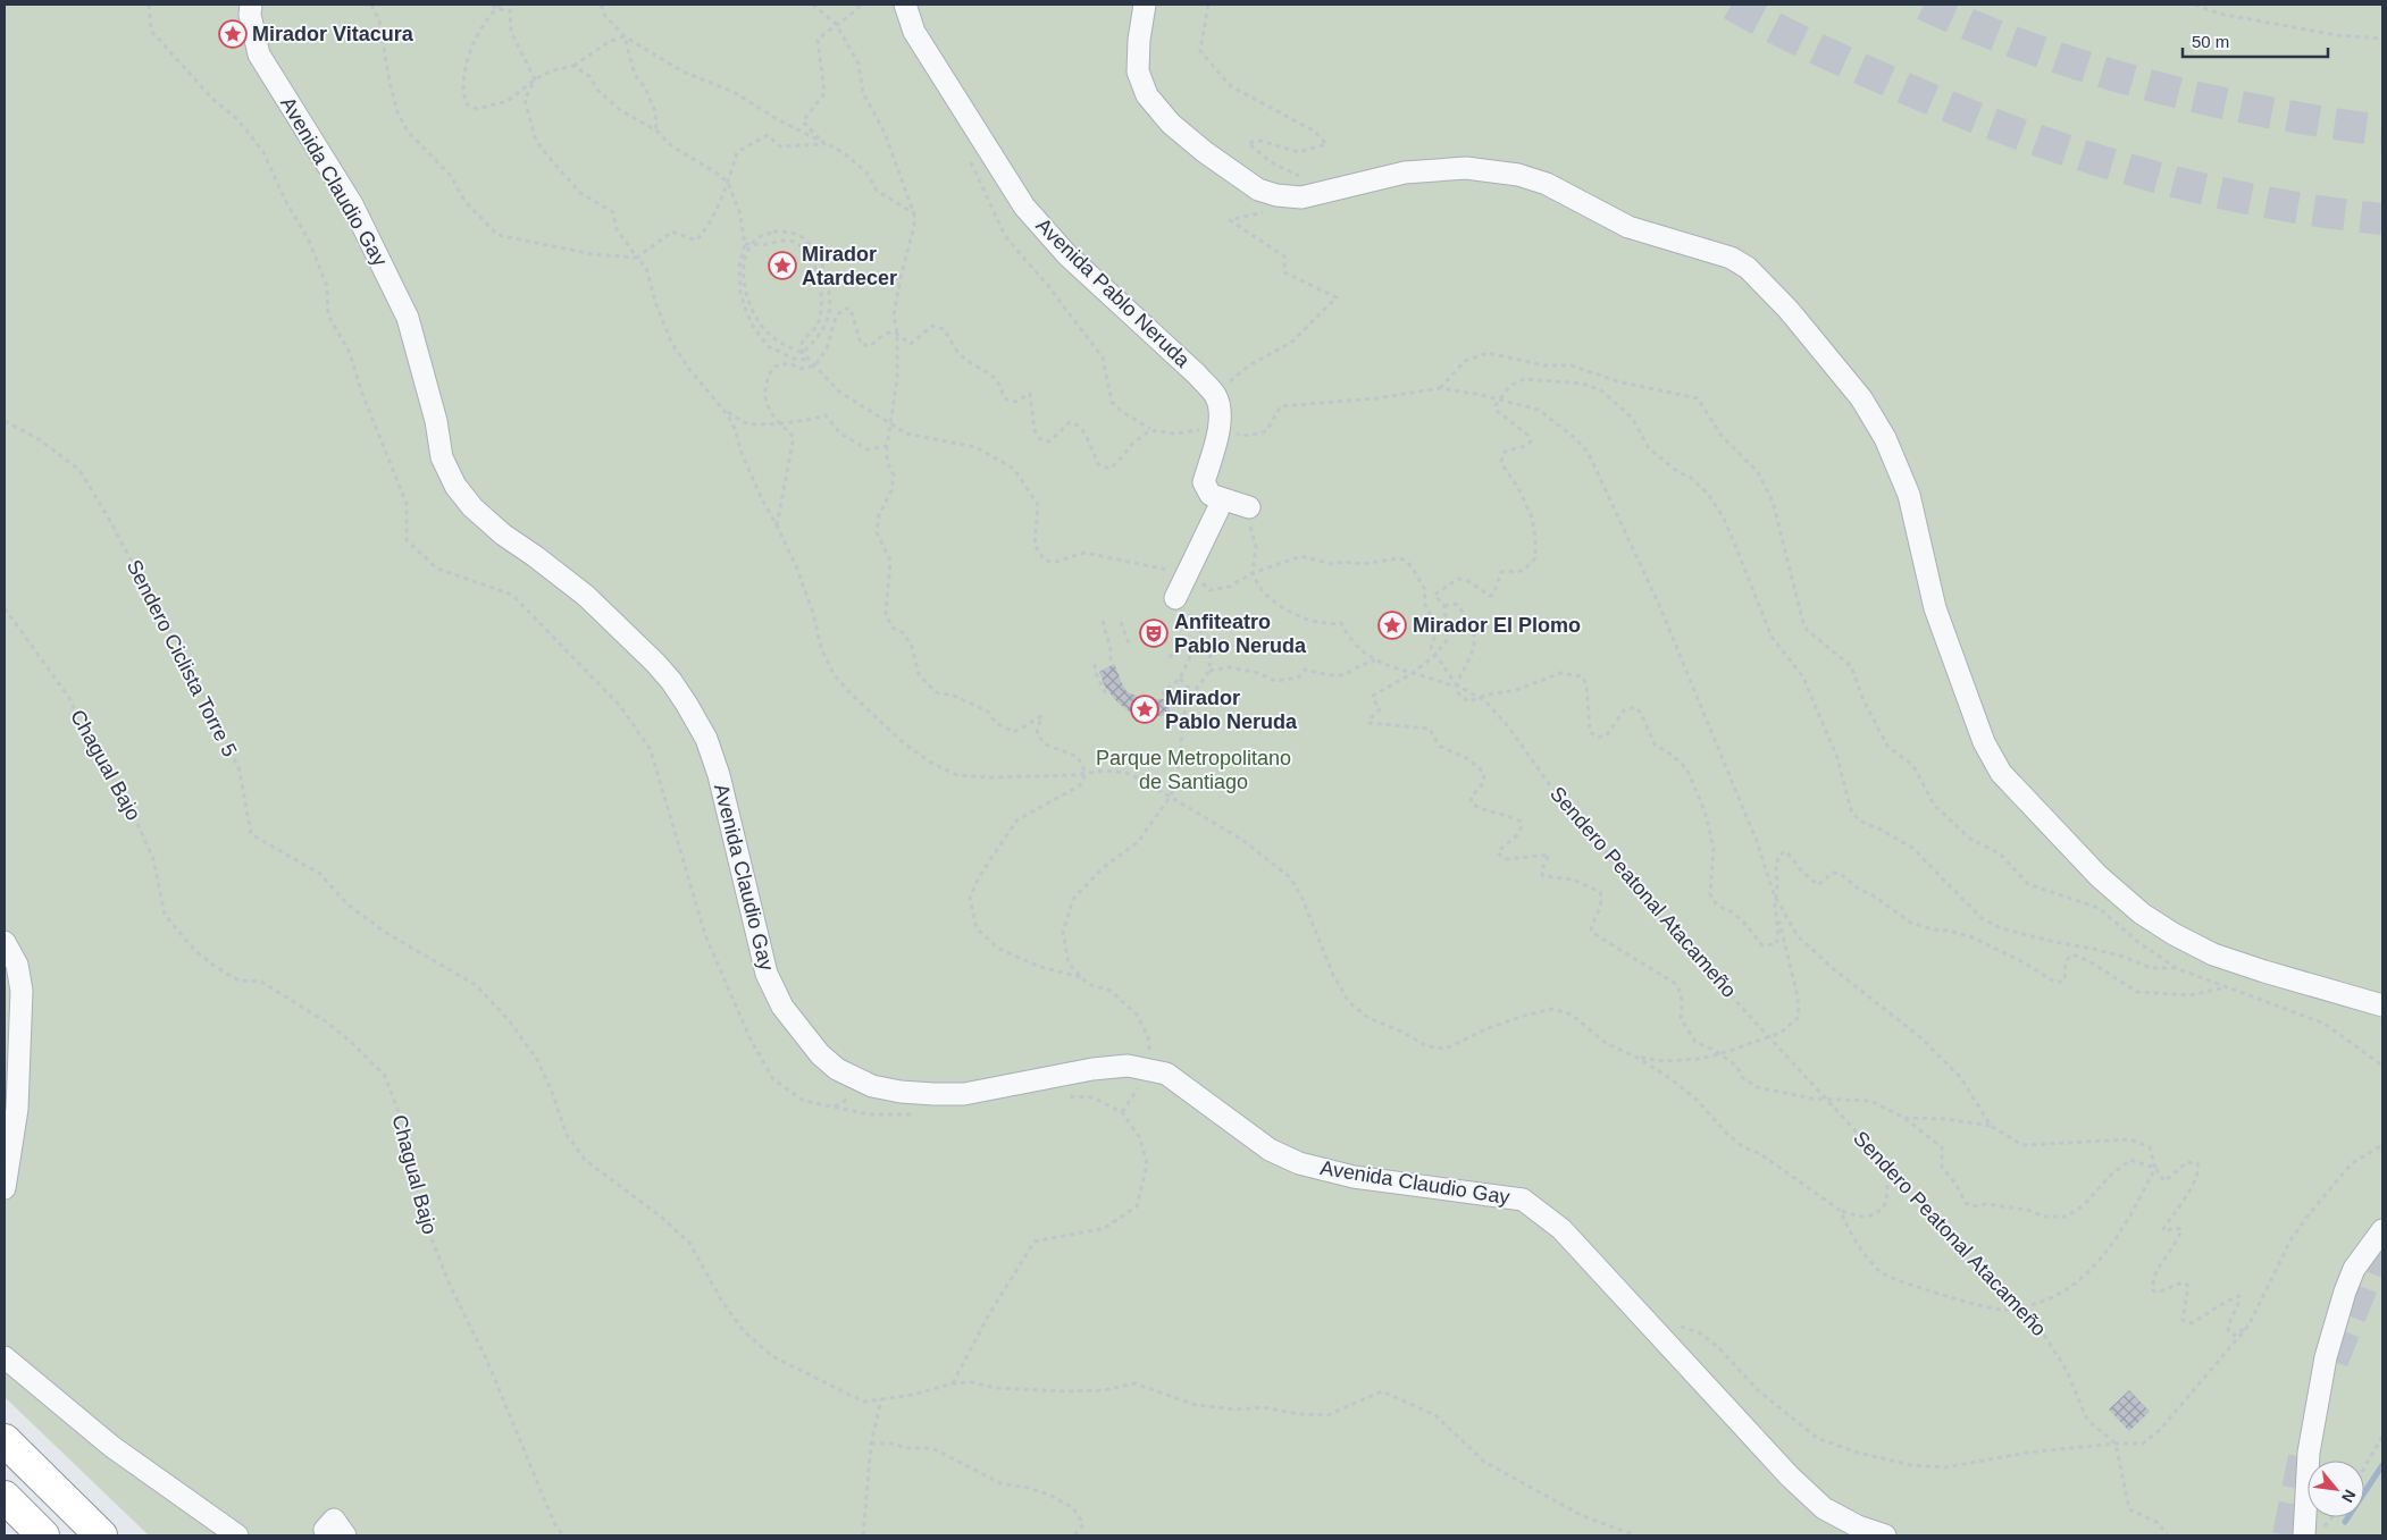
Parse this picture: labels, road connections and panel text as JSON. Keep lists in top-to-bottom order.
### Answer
{
  "streets": {
    "street": ["Avenida Claudio Gay", "Avenida Pablo Neruda"],
    "path": ["Sendero Ciclista Torre 5", "Chagual Bajo", "Sendero Peatonal Atacameño"]
  },
  "parks": ["Parque Metropolitano de Santiago"],
  "places": {
    "place": [
      "Mirador Vitacura",
      "Mirador Atardecer",
      "Mirador El Plomo",
      "Mirador Pablo Neruda"
    ],
    "theatre": ["Anfiteatro Pablo Neruda"]
  },
  "scale_bar": "50 m",
  "north": "bottom right"
}
